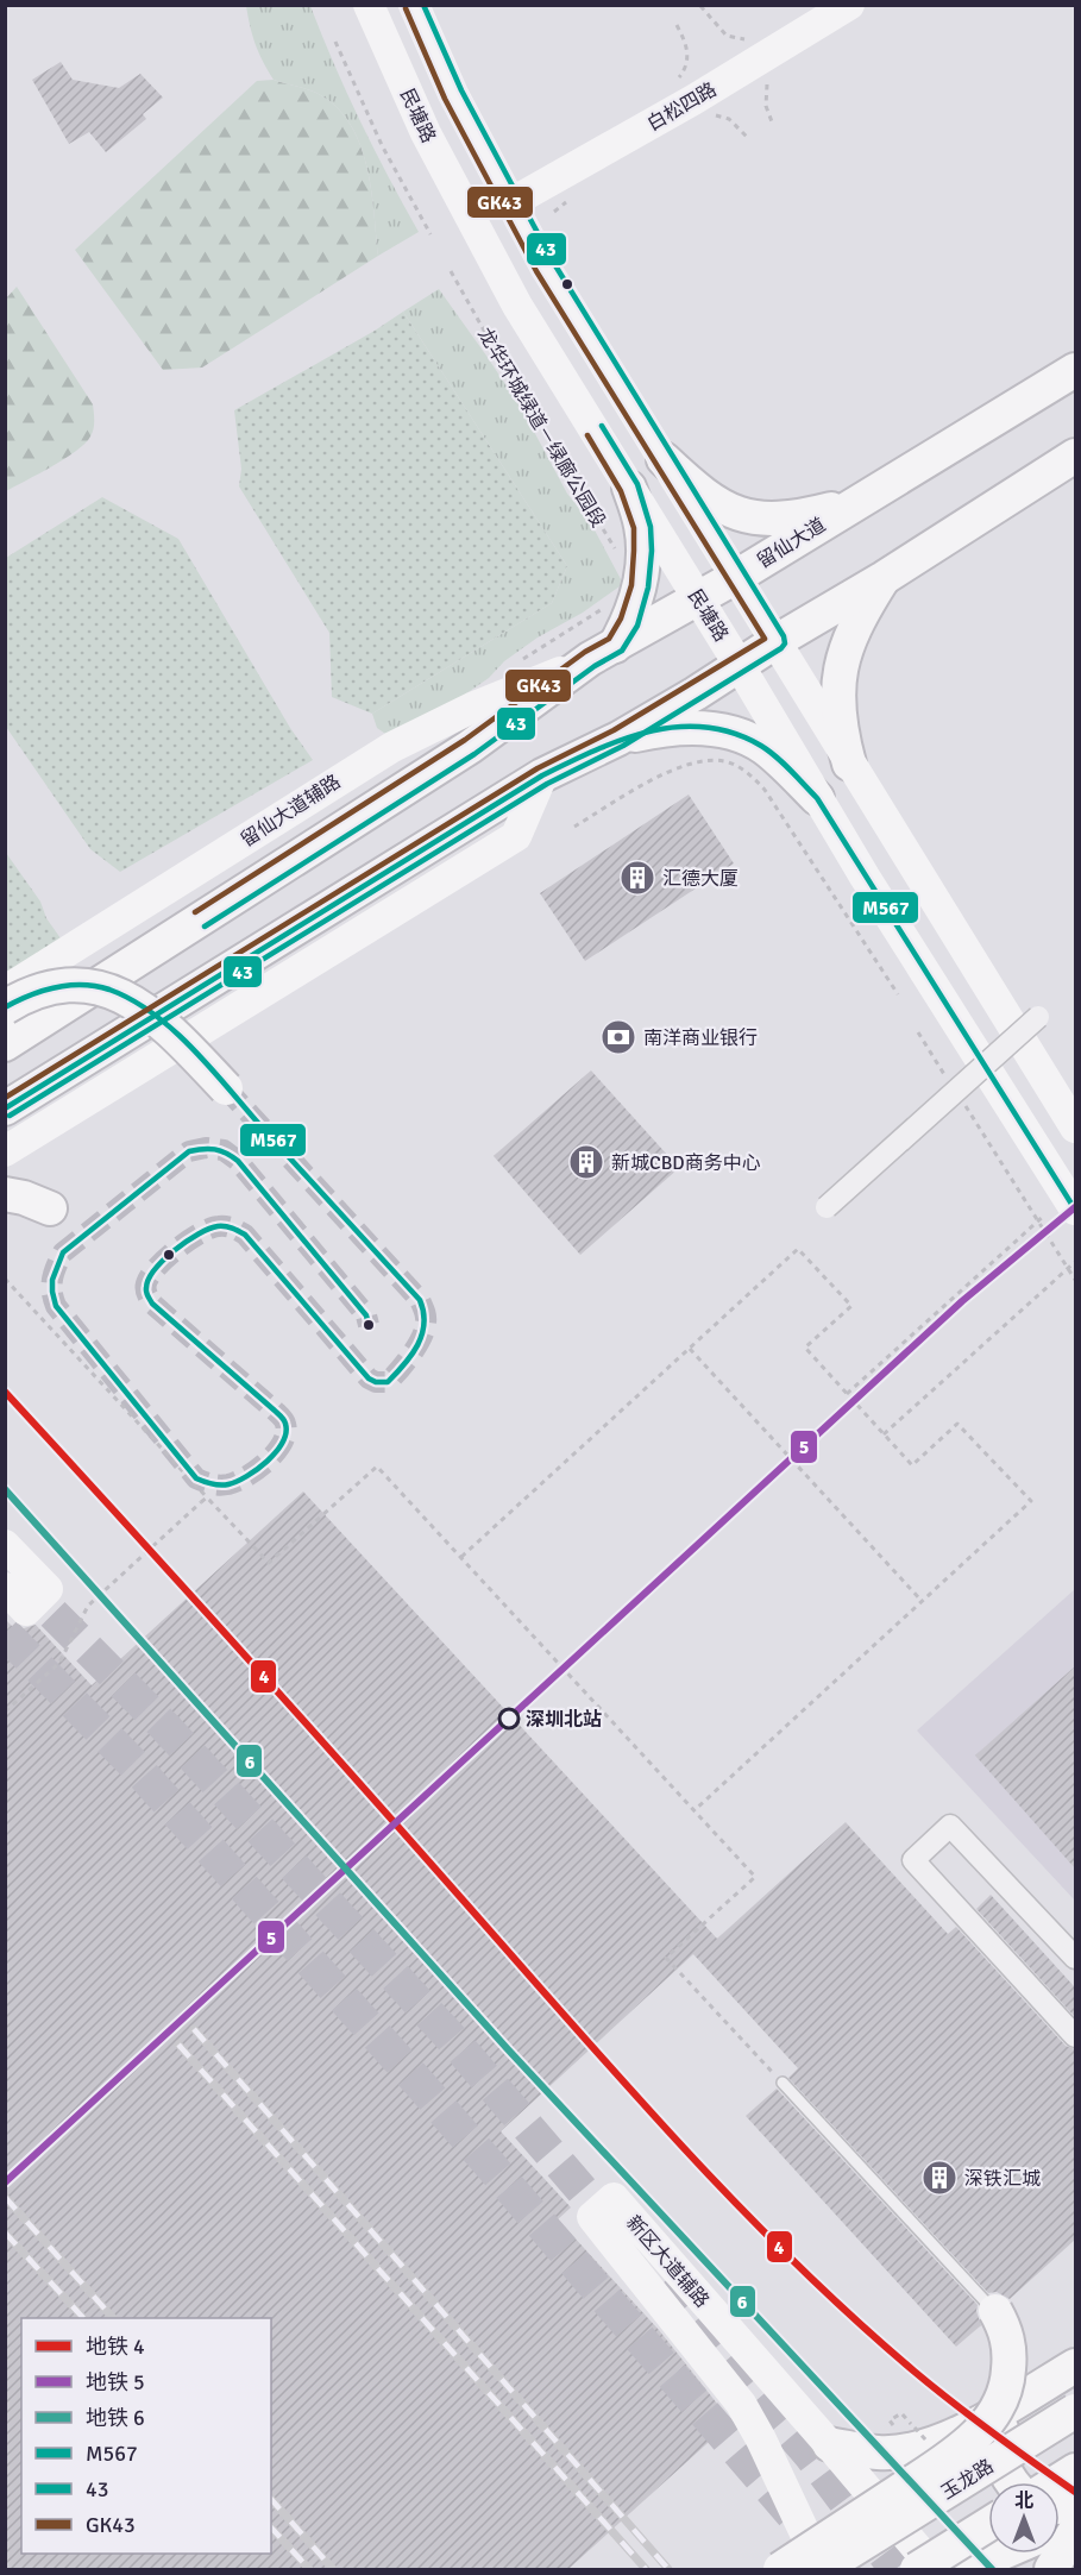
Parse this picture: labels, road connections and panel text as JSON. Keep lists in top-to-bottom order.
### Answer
{
  "streets": {
    "main road": [
      "白松四路",
      "民塘路",
      "留仙大道",
      "留仙大道辅路",
      "新区大道辅路",
      "玉龙路"
    ],
    "path": ["龙华环城绿道－绿廊公园段"]
  },
  "crossings": [
    ["白松四路", "民塘路"],
    ["民塘路", "留仙大道"],
    ["留仙大道", "留仙大道辅路"],
    ["新区大道辅路", "玉龙路"]
  ],
  "places": {
    "building": ["汇德大厦", "新城CBD商务中心", "深铁汇城"],
    "bank": ["南洋商业银行"],
    "other": ["深圳北站"]
  },
  "lines": [
    "transit line 43",
    "transit line GK43",
    "transit line M567",
    "metro line 5",
    "metro line 4",
    "metro line 6"
  ],
  "legend": [
    "地铁 4",
    "地铁 5",
    "地铁 6",
    "M567",
    "43",
    "GK43"
  ],
  "north": "top"
}
